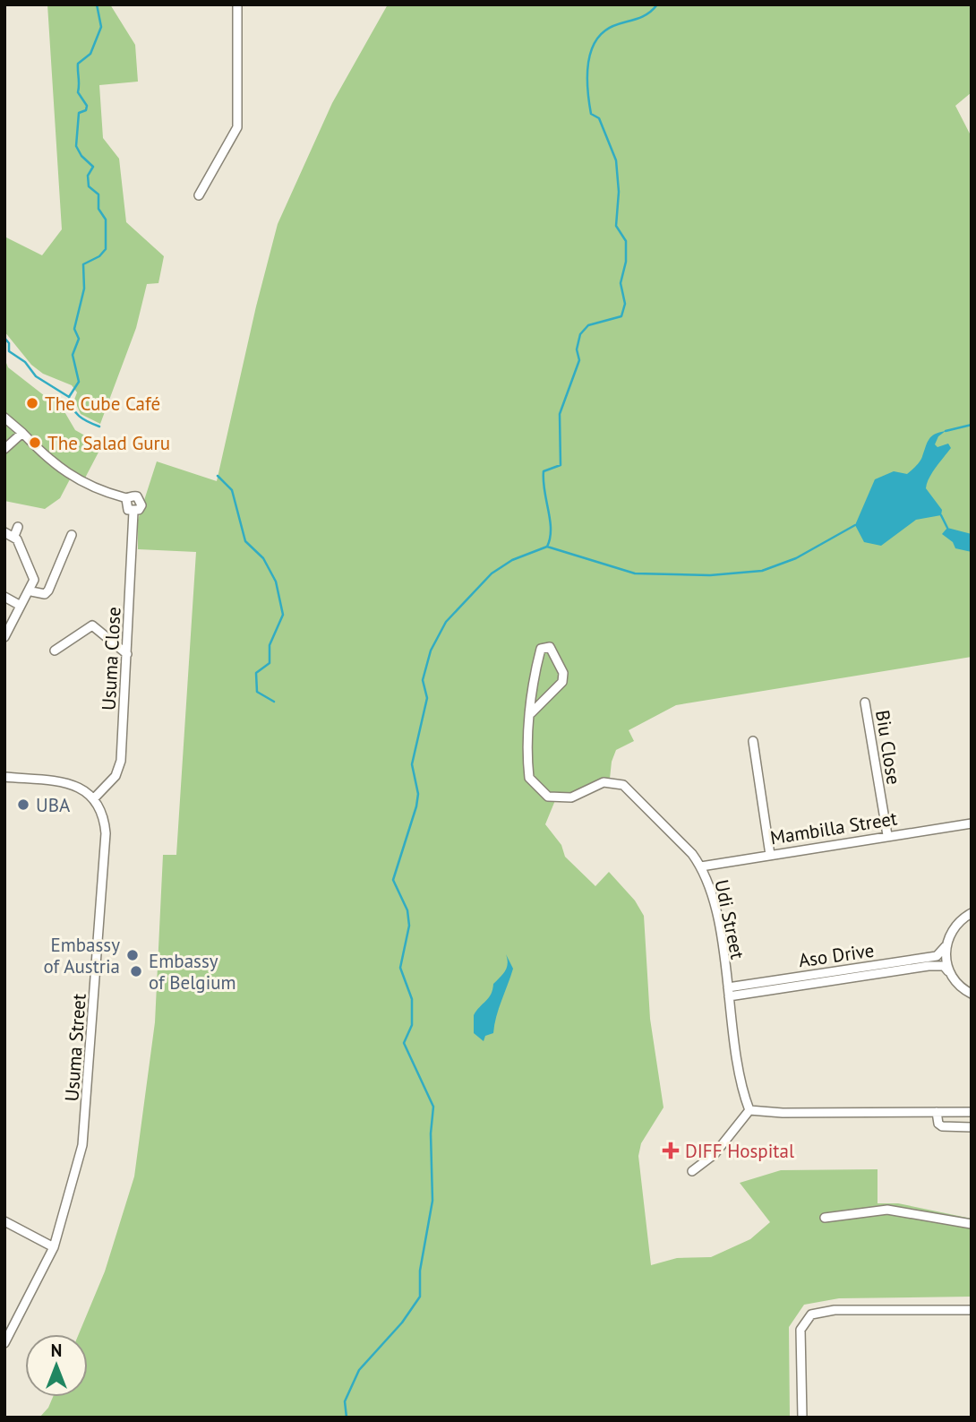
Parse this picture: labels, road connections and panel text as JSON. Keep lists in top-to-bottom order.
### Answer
{
  "streets": {
    "street": [
      "Usuma Close",
      "Biu Close",
      "Mambilla Street",
      "Udi Street",
      "Aso Drive",
      "Usuma Street"
    ]
  },
  "crossings": [
    ["Usuma Close", "Usuma Street"],
    ["Biu Close", "Mambilla Street"],
    ["Mambilla Street", "Udi Street"],
    ["Udi Street", "Aso Drive"]
  ],
  "places": {
    "other": [
      "The Cube Café",
      "The Salad Guru",
      "UBA",
      "Embassy of Austria",
      "Embassy of Belgium"
    ],
    "health": ["DIFF Hospital"]
  },
  "north": "top"
}
